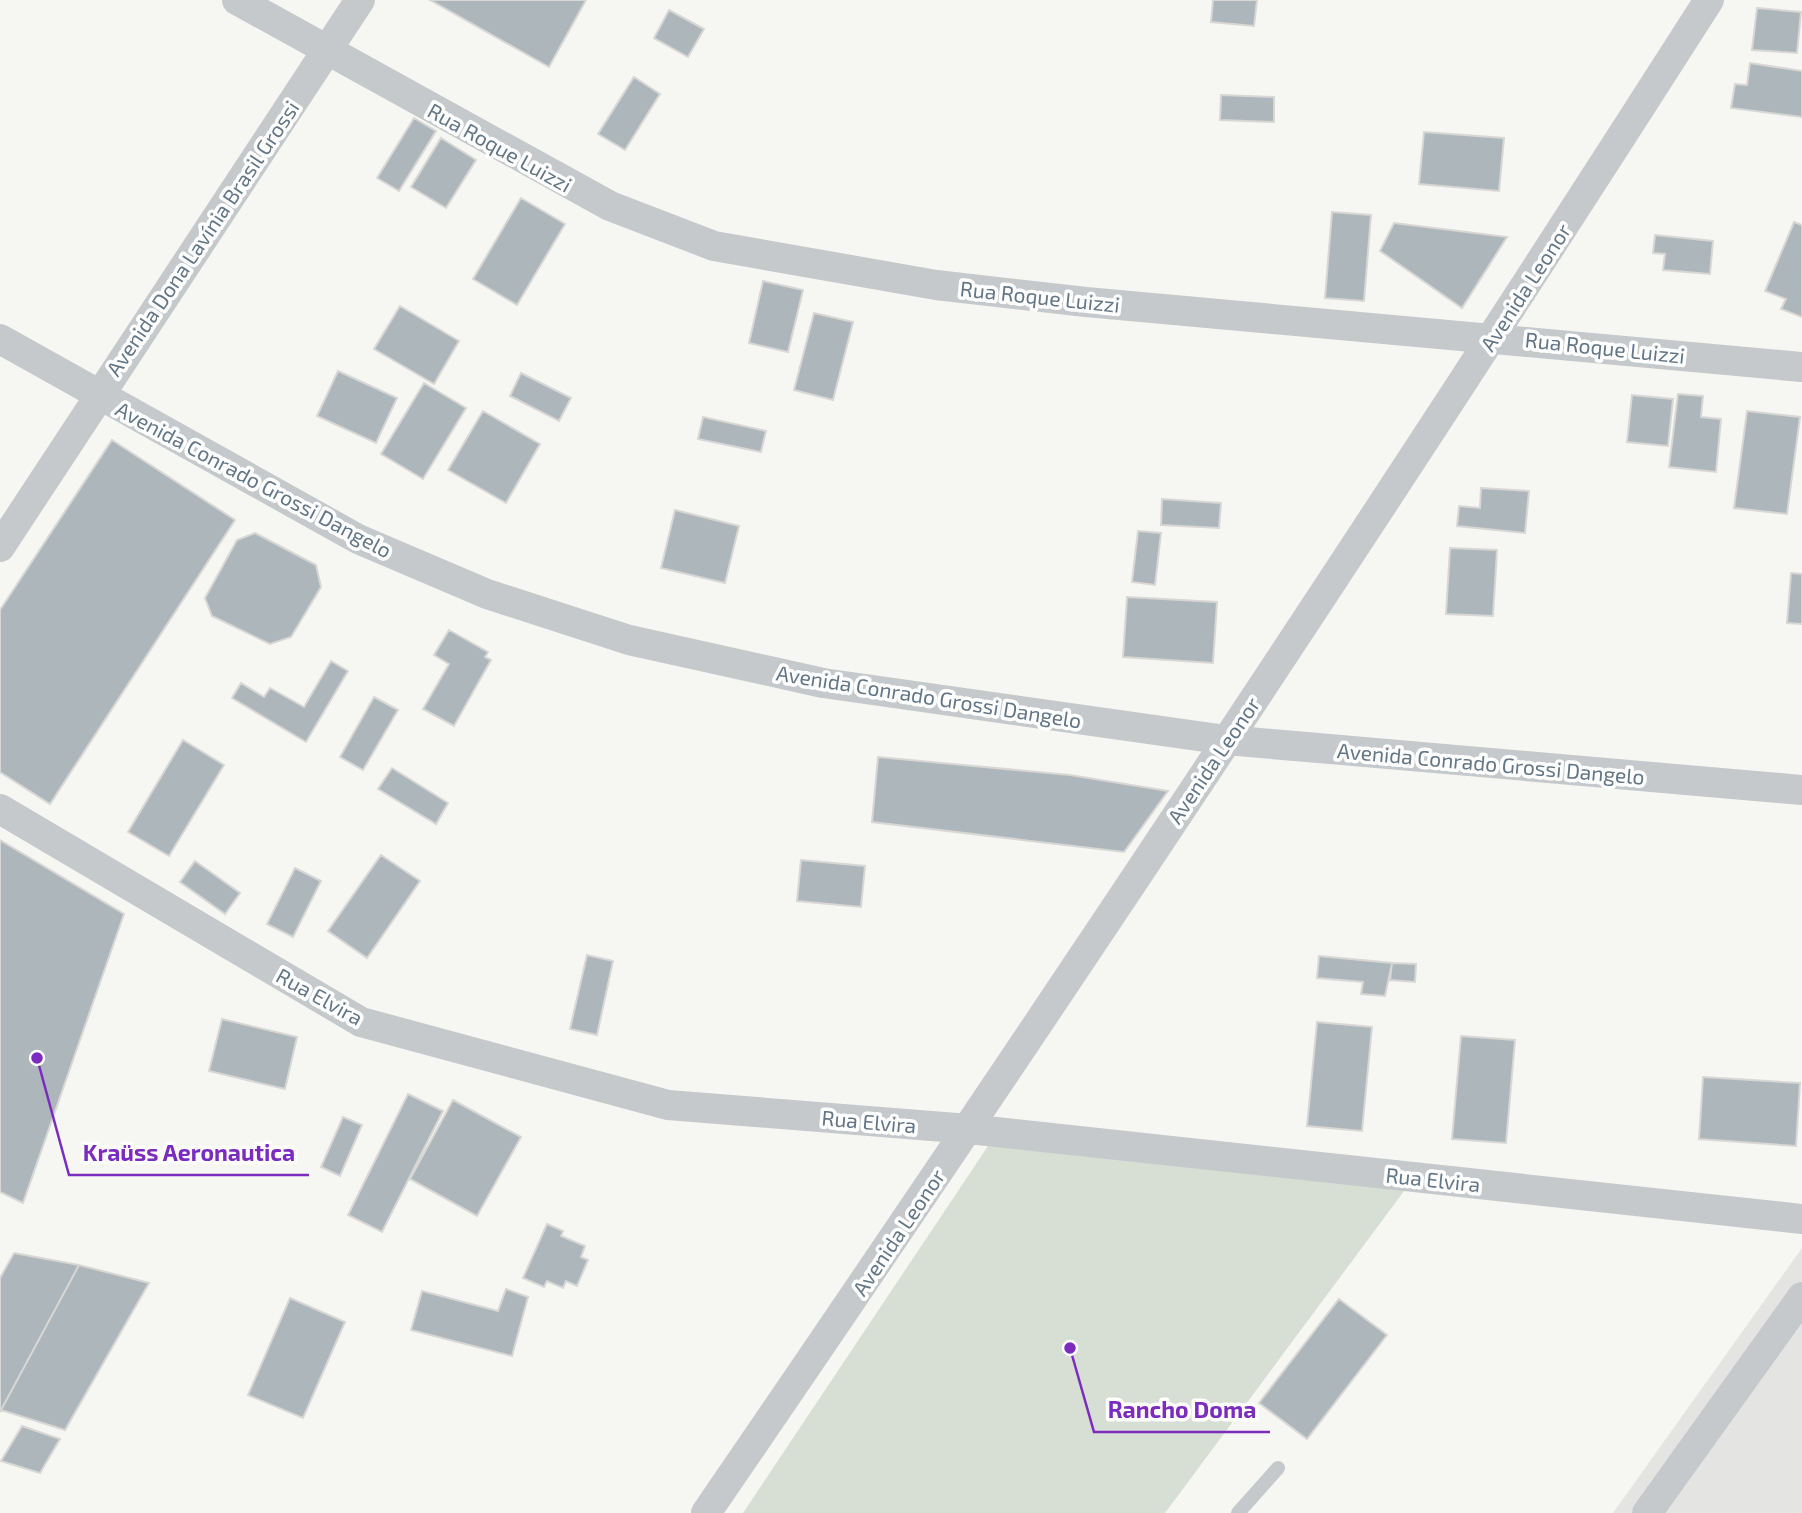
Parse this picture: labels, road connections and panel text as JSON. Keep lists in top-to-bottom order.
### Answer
{
  "streets": {
    "street": [
      "Rua Roque Luizzi",
      "Avenida Dona Lavínia Brasil Grossi",
      "Avenida Leonor",
      "Avenida Conrado Grossi Dangelo",
      "Rua Elvira"
    ]
  },
  "crossings": [
    ["Rua Roque Luizzi", "Avenida Dona Lavínia Brasil Grossi"],
    ["Rua Roque Luizzi", "Avenida Leonor"],
    ["Avenida Dona Lavínia Brasil Grossi", "Avenida Conrado Grossi Dangelo"],
    ["Avenida Leonor", "Avenida Conrado Grossi Dangelo"],
    ["Avenida Leonor", "Rua Elvira"]
  ],
  "places": ["Kraüss Aeronautica", "Rancho Doma"]
}
